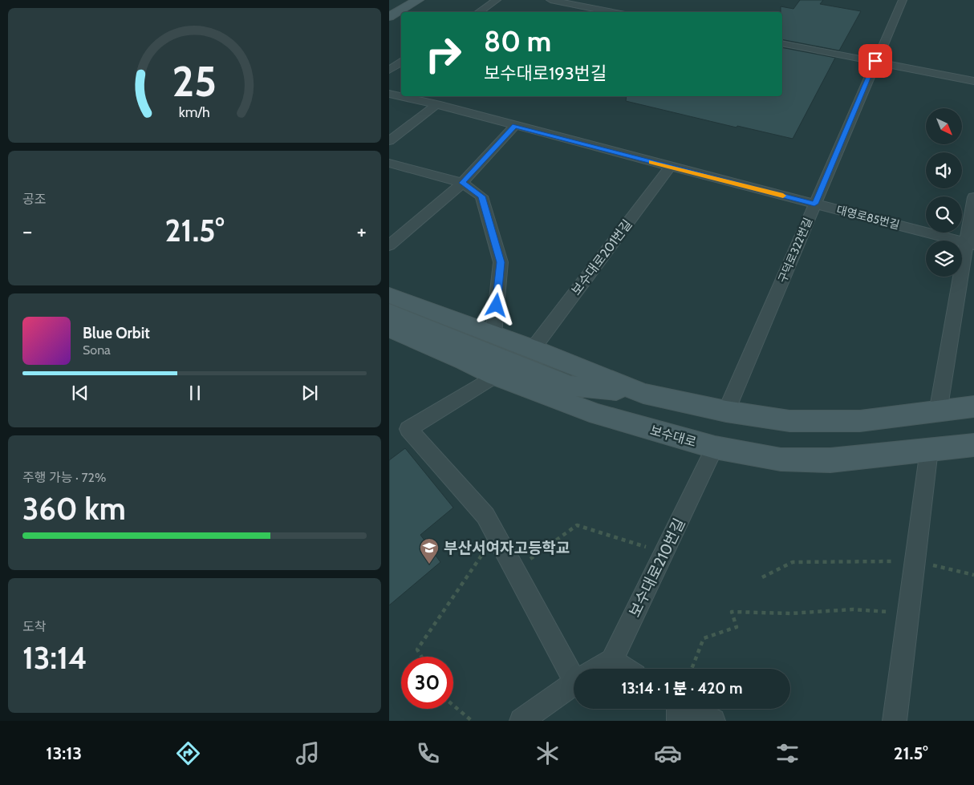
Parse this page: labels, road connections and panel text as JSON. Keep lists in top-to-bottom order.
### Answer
{
  "streets": {
    "main road": ["보수대로"],
    "street": [
      "대영로85번길",
      "구덕로322번길",
      "보수대로201번길",
      "보수대로210번길"
    ]
  },
  "crossings": [
    ["대영로85번길", "구덕로322번길"],
    ["대영로85번길", "보수대로201번길"],
    ["보수대로", "보수대로210번길"]
  ],
  "places": {
    "school or university": ["부산서여자고등학교"]
  },
  "north": "bottom right",
  "page": {
    "turn": ["80 m", "보수대로193번길"],
    "tile": [
      "공조",
      ["주행 가능 · 72%", "360 km"],
      ["도착", "13:14"]
    ],
    "heat": ["−", "21.5°", "+"],
    "song": ["Blue Orbit", "Sona"],
    "limit": "30",
    "trip": "13:14 · 1 분 · 420 m",
    "tabs": ["13:13", "21.5°"],
    "gauge": ["25", "km/h"]
  }
}
